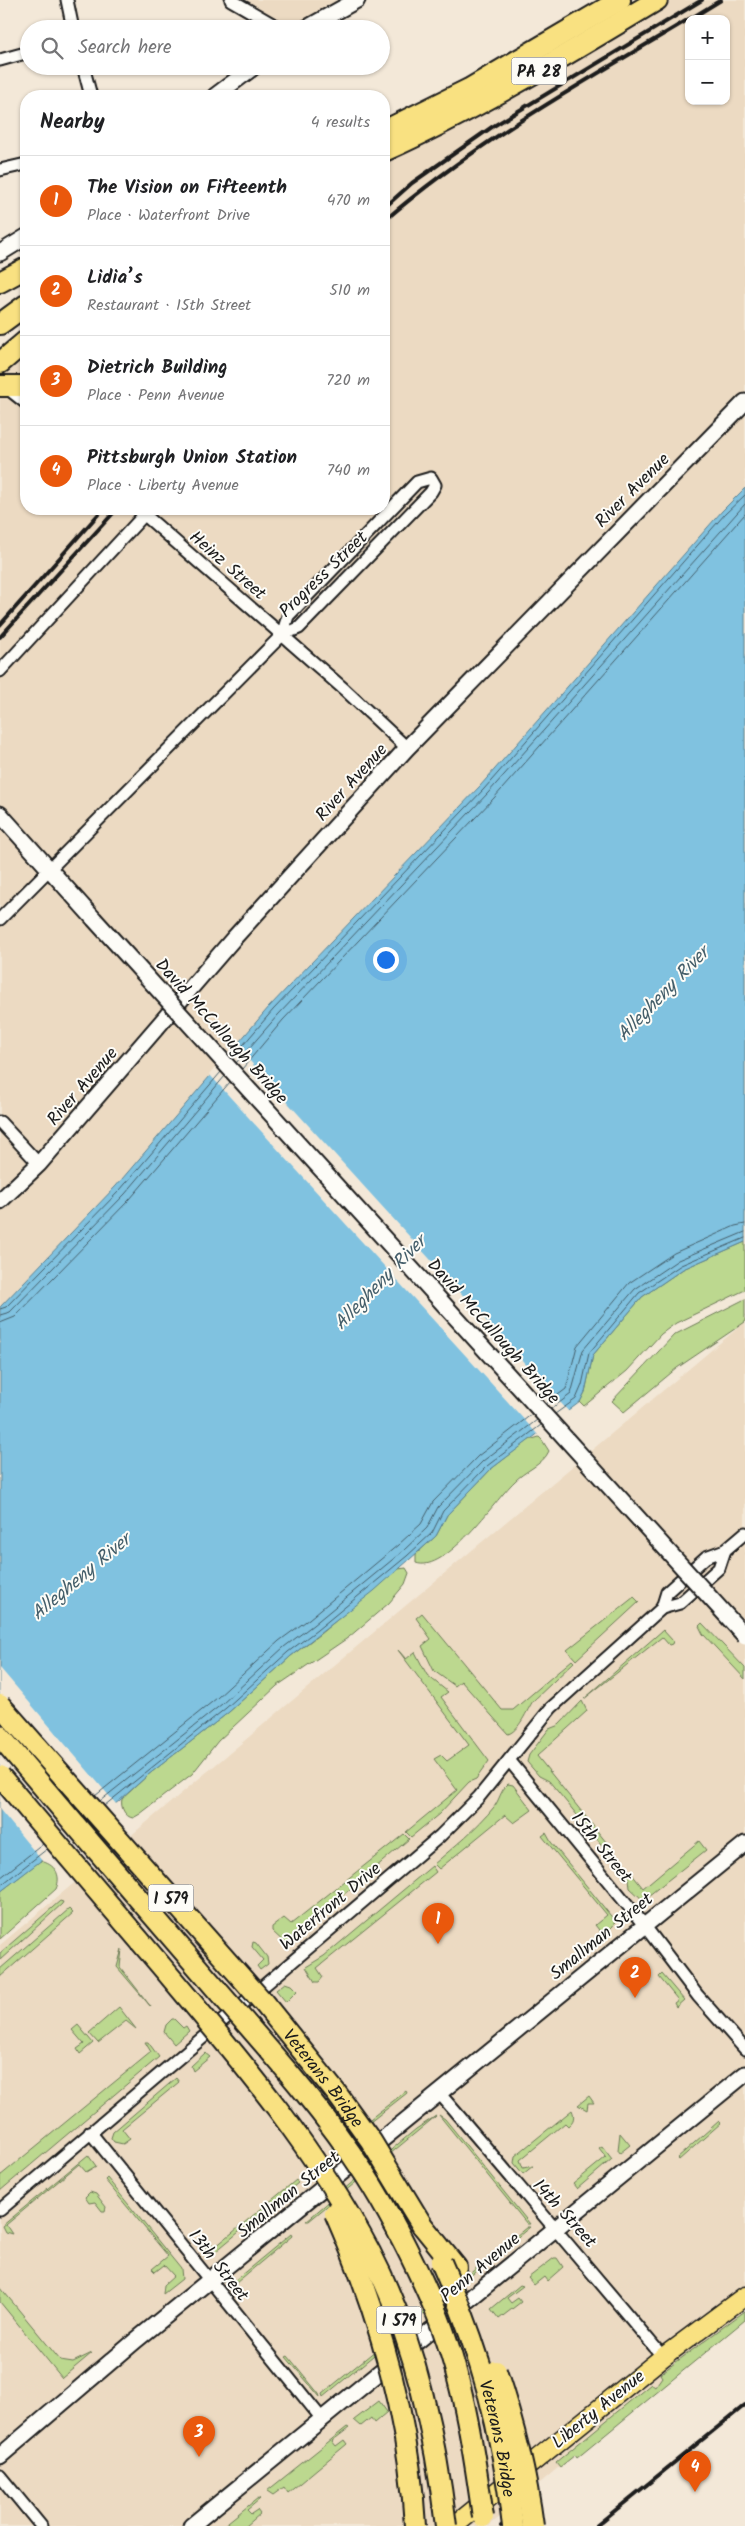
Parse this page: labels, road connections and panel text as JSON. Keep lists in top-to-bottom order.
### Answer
{
  "streets": {
    "highway": ["PA 28", "I 579", "Veterans Bridge"],
    "main road": ["Liberty Avenue"],
    "street": [
      "River Avenue",
      "Heinz Street",
      "Progress Street",
      "David McCullough Bridge",
      "15th Street",
      "Waterfront Drive",
      "Smallman Street",
      "14th Street",
      "13th Street",
      "Penn Avenue"
    ]
  },
  "crossings": [
    ["River Avenue", "Heinz Street"],
    ["Heinz Street", "Progress Street"],
    ["Progress Street", "David McCullough Bridge"],
    ["15th Street", "Waterfront Drive"],
    ["15th Street", "Smallman Street"],
    ["Waterfront Drive", "13th Street"],
    ["Smallman Street", "14th Street"],
    ["Smallman Street", "13th Street"],
    ["14th Street", "Penn Avenue"],
    ["14th Street", "Liberty Avenue"],
    ["13th Street", "Penn Avenue"]
  ],
  "water": ["Allegheny River"],
  "page": {
    "map_buttons": ["+", "−"],
    "search": "Search here",
    "heading": ["Nearby", "4 results"],
    "list": [
      {
        "mark": "1",
        "name": "The Vision on Fifteenth",
        "note": "Place · Waterfront Drive",
        "value": "470 m"
      },
      {
        "mark": "2",
        "name": "Lidia’s",
        "note": "Restaurant · 15th Street",
        "value": "510 m"
      },
      {
        "mark": "3",
        "name": "Dietrich Building",
        "note": "Place · Penn Avenue",
        "value": "720 m"
      },
      {
        "mark": "4",
        "name": "Pittsburgh Union Station",
        "note": "Place · Liberty Avenue",
        "value": "740 m"
      }
    ],
    "pins": [
      "1",
      "2",
      "3",
      "4"
    ]
  }
}
